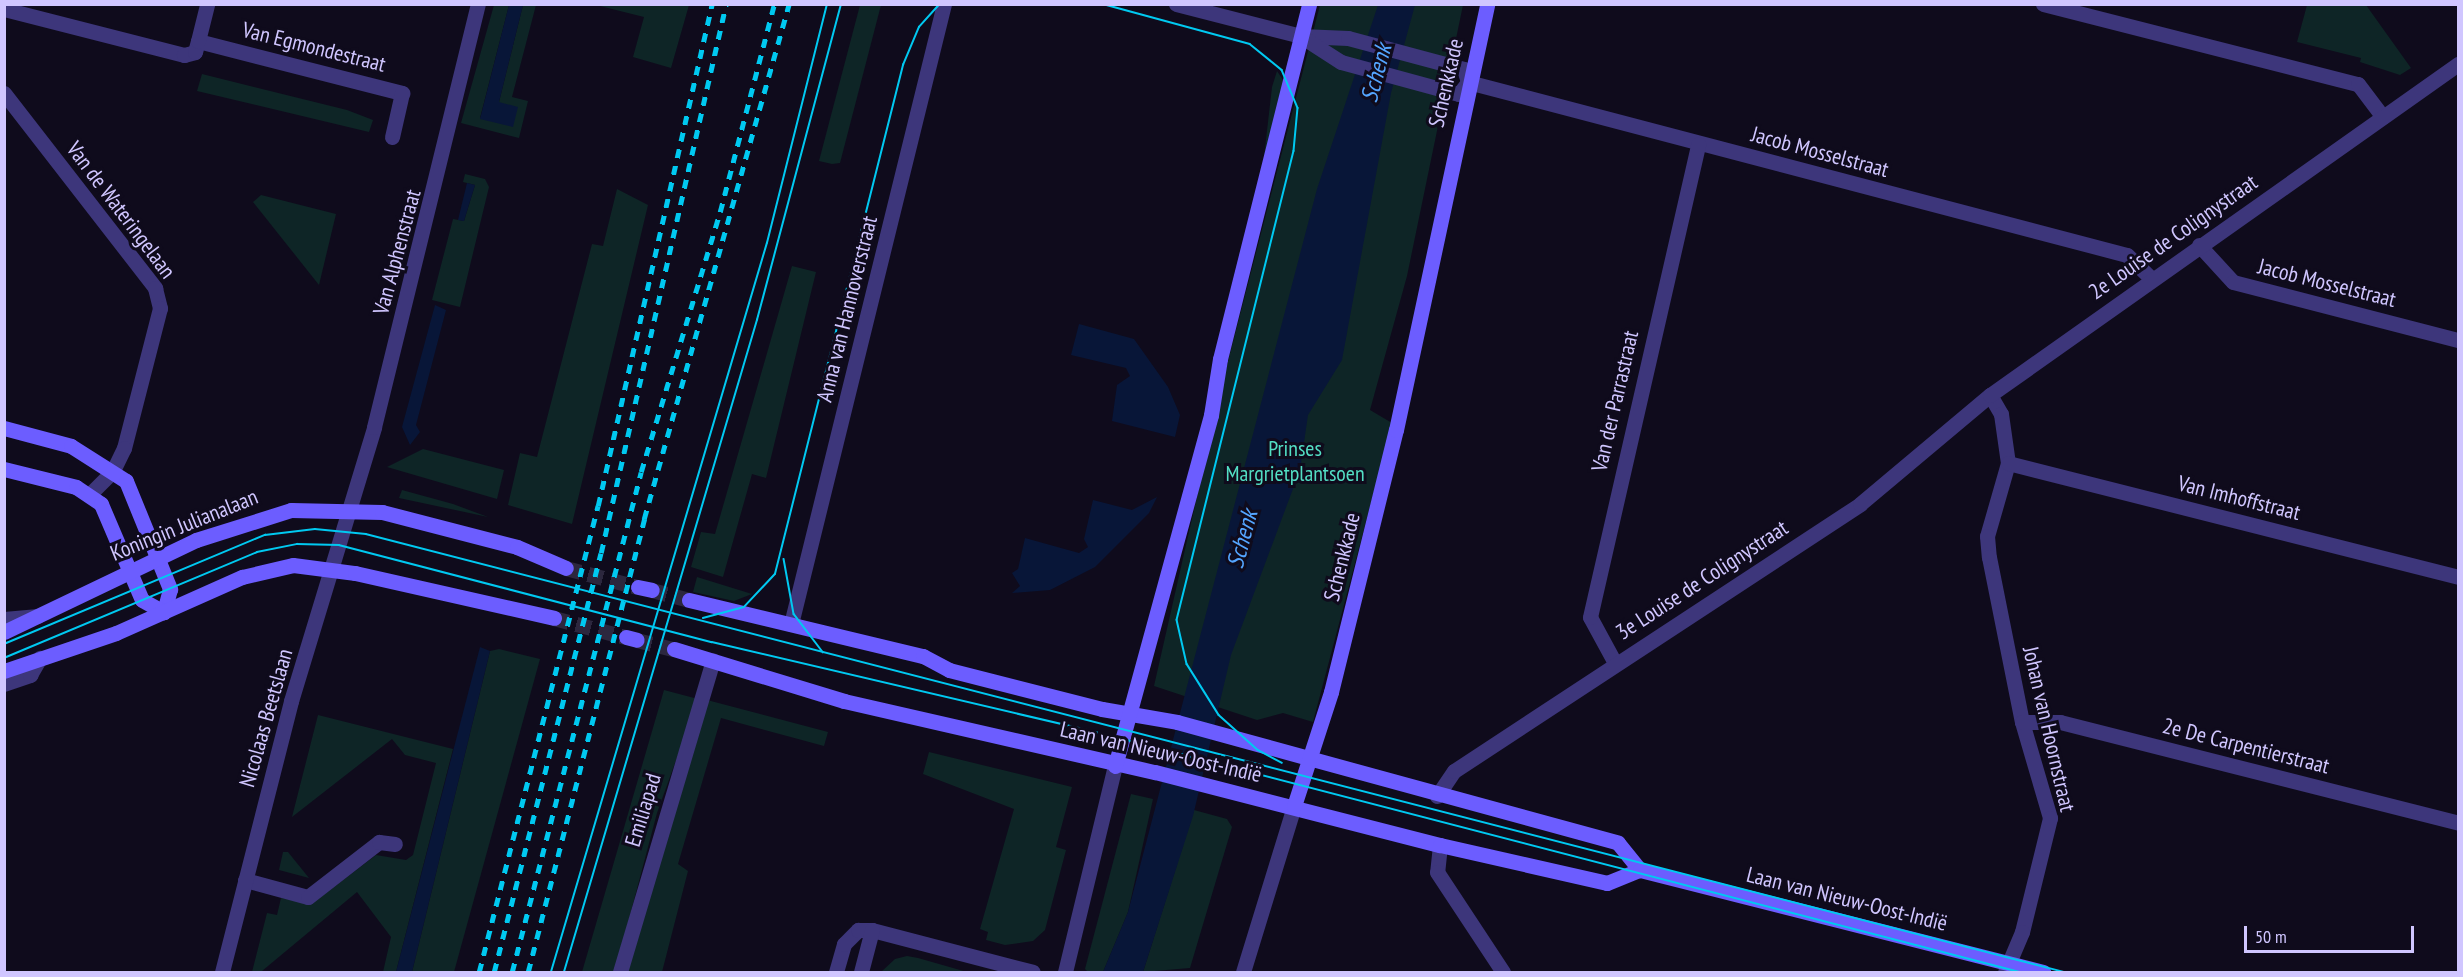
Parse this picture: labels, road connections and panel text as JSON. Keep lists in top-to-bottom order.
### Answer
{
  "streets": {
    "main road": ["Schenkkade", "Koningin Julianalaan", "Laan van Nieuw-Oost-Indië"],
    "street": [
      "Van Egmondestraat",
      "Jacob Mosselstraat",
      "Van de Wateringelaan",
      "2e Louise de Colignystraat",
      "Van Alphenstraat",
      "Anna van Hannoverstraat",
      "Van der Parrastraat",
      "Van Imhoffstraat",
      "3e Louise de Colignystraat",
      "Nicolaas Beetslaan",
      "Johan van Hoornstraat",
      "2e De Carpentierstraat",
      "Emiliapad"
    ]
  },
  "crossings": [
    ["Schenkkade", "Jacob Mosselstraat"],
    ["Schenkkade", "Laan van Nieuw-Oost-Indië"],
    ["Jacob Mosselstraat", "2e Louise de Colignystraat"],
    ["Jacob Mosselstraat", "Van der Parrastraat"],
    ["2e Louise de Colignystraat", "3e Louise de Colignystraat"],
    ["Van Alphenstraat", "Koningin Julianalaan"],
    ["Van Alphenstraat", "Nicolaas Beetslaan"],
    ["Anna van Hannoverstraat", "Laan van Nieuw-Oost-Indië"],
    ["Van der Parrastraat", "3e Louise de Colignystraat"],
    ["Van Imhoffstraat", "Johan van Hoornstraat"],
    ["3e Louise de Colignystraat", "Laan van Nieuw-Oost-Indië"],
    ["Johan van Hoornstraat", "2e De Carpentierstraat"],
    ["Johan van Hoornstraat", "Laan van Nieuw-Oost-Indië"],
    ["Laan van Nieuw-Oost-Indië", "Emiliapad"]
  ],
  "water": ["Schenk"],
  "parks": ["Prinses Margrietplantsoen"],
  "scale_bar": "50 m"
}
